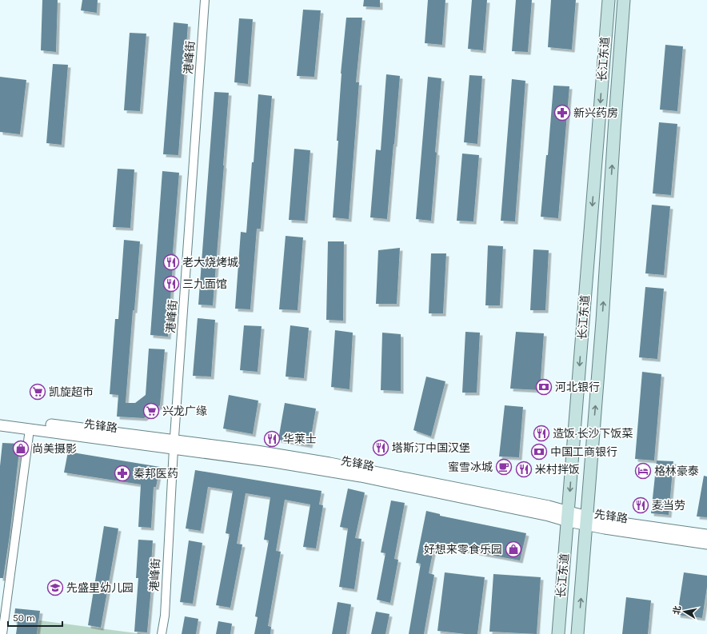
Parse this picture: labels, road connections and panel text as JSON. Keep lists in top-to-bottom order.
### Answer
{
  "streets": {
    "main road": ["长江东道"],
    "street": ["港峰街", "先锋路"]
  },
  "crossings": [
    ["港峰街", "先锋路"],
    ["长江东道", "先锋路"]
  ],
  "places": {
    "pharmacy": ["新兴药房", "秦邦医药"],
    "restaurant": [
      "老大烧烤城",
      "三九面馆",
      "造饭·长沙下饭菜",
      "华莱士",
      "塔斯汀中国汉堡",
      "米村拌饭",
      "麦当劳"
    ],
    "bank": ["河北银行", "中国工商银行"],
    "supermarket": ["凯旋超市", "兴龙广缘"],
    "shop": ["尚美摄影", "好想来零食乐园"],
    "cafe": ["蜜雪冰城"],
    "hotel": ["格林豪泰"],
    "school or university": ["先盛里幼儿园"]
  },
  "scale_bar": "50 m",
  "north": "left"
}
